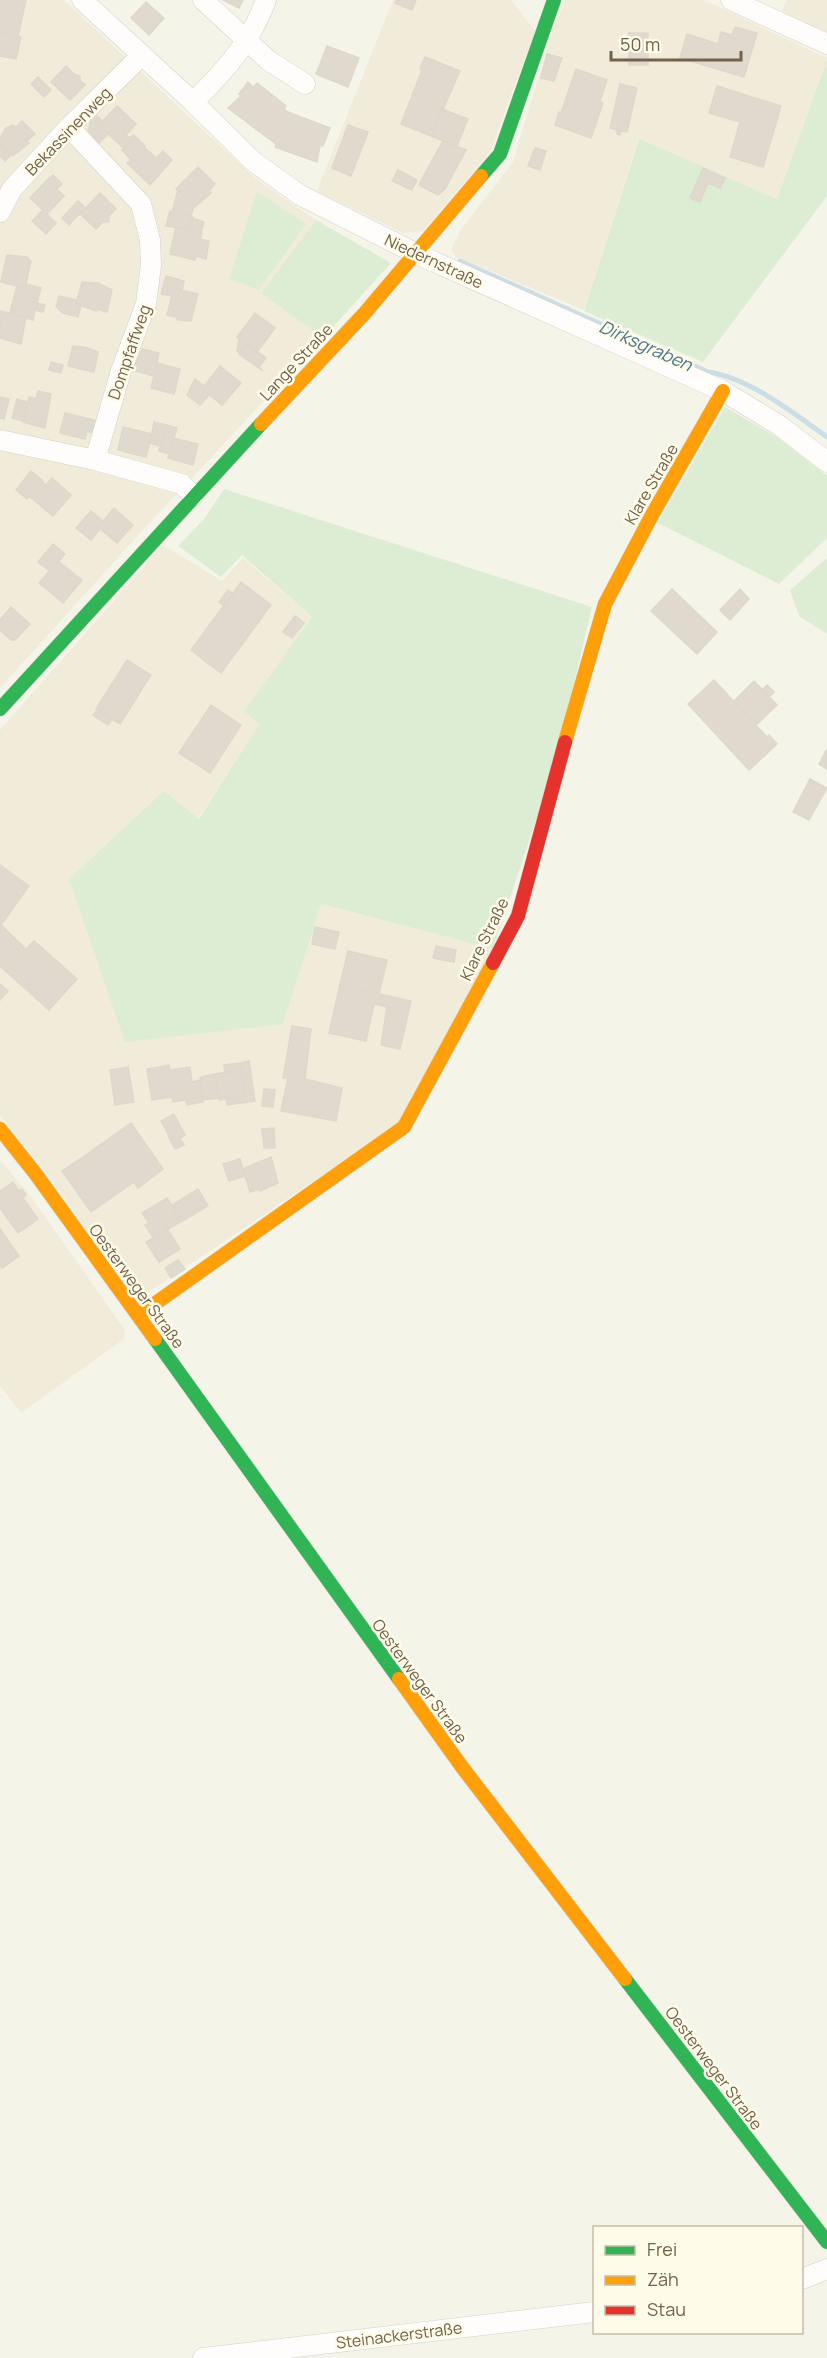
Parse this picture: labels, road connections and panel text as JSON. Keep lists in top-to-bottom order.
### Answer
{
  "streets": {
    "street": [
      "Bekassinenweg",
      "Niedernstraße",
      "Dompfaffweg",
      "Lange Straße",
      "Klare Straße",
      "Oesterweger Straße",
      "Steinackerstraße"
    ]
  },
  "crossings": [
    ["Bekassinenweg", "Niedernstraße"],
    ["Bekassinenweg", "Dompfaffweg"],
    ["Niedernstraße", "Lange Straße"],
    ["Niedernstraße", "Klare Straße"],
    ["Klare Straße", "Oesterweger Straße"]
  ],
  "water": ["Dirksgraben"],
  "legend": ["Frei", "Zäh", "Stau"],
  "scale_bar": "50 m"
}
